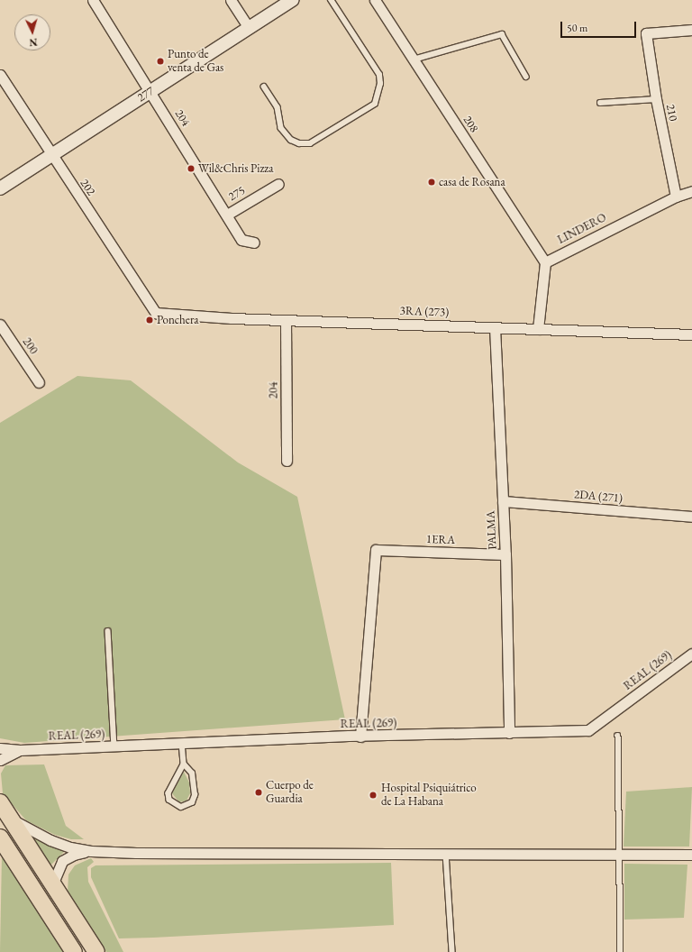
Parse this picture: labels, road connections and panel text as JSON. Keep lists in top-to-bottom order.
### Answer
{
  "streets": {
    "street": [
      "277",
      "210",
      "204",
      "208",
      "202",
      "275",
      "LINDERO",
      "3RA (273)",
      "200",
      "2DA (271)",
      "PALMA",
      "1ERA",
      "REAL (269)"
    ]
  },
  "crossings": [
    ["277", "204"],
    ["277", "202"],
    ["210", "LINDERO"],
    ["204", "275"],
    ["204", "3RA (273)"],
    ["208", "LINDERO"],
    ["202", "3RA (273)"],
    ["3RA (273)", "PALMA"],
    ["2DA (271)", "PALMA"],
    ["PALMA", "1ERA"],
    ["PALMA", "REAL (269)"],
    ["1ERA", "REAL (269)"]
  ],
  "places": [
    "Punto de venta de Gas",
    "Wil&Chris Pizza",
    "casa de Rosana",
    "Ponchera",
    "Cuerpo de Guardia",
    "Hospital Psiquiátrico de La Habana"
  ],
  "scale_bar": "50 m",
  "north": "bottom"
}
